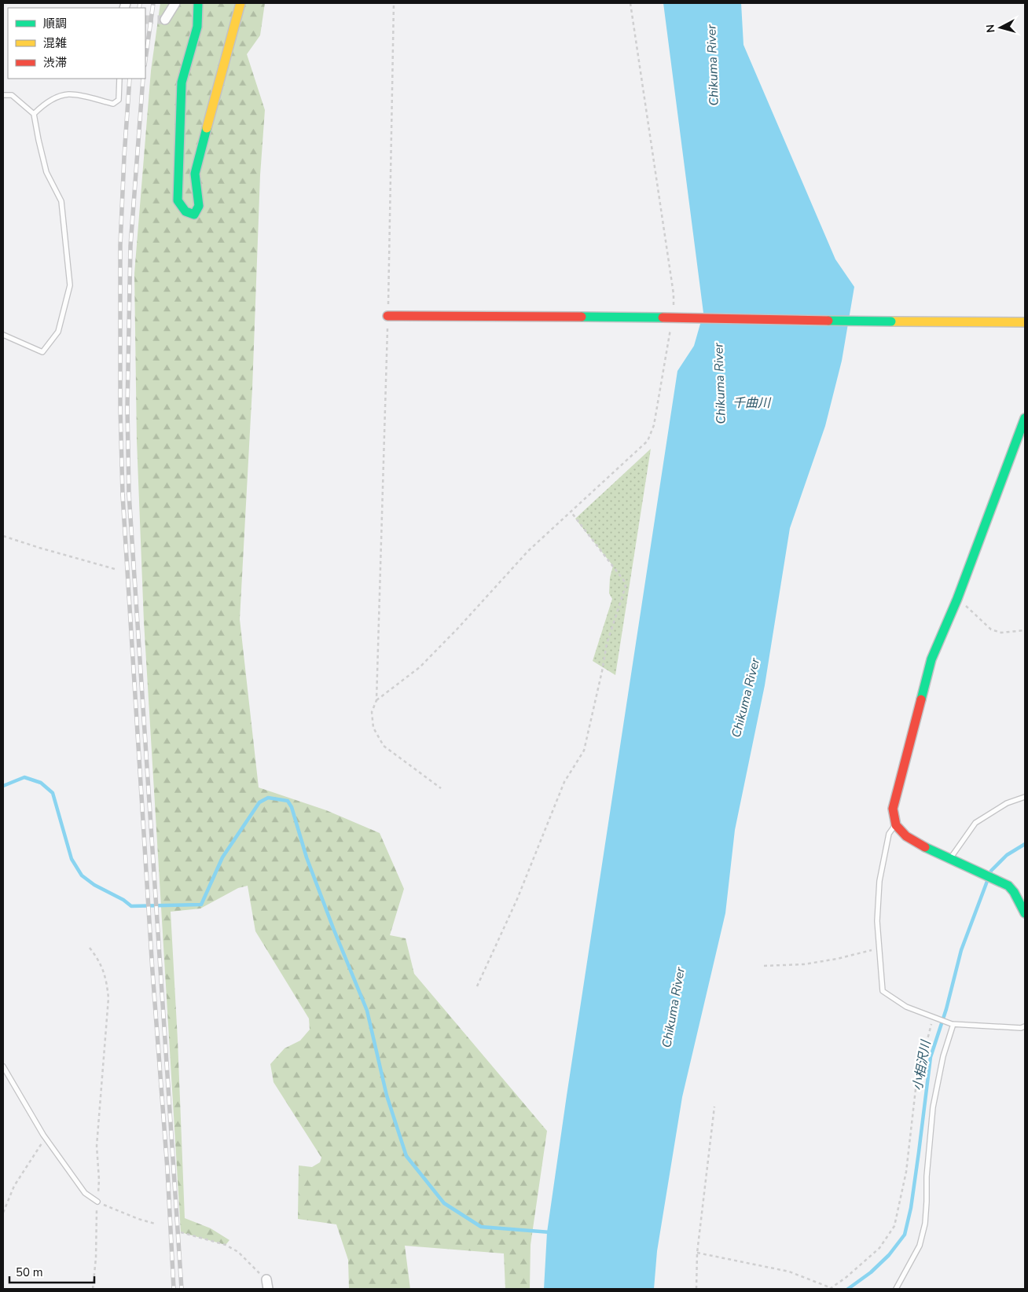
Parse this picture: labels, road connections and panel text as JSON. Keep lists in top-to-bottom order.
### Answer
{
  "water": ["Chikuma River", "千曲川", "小相沢川"],
  "legend": ["順調", "混雑", "渋滞"],
  "scale_bar": "50 m",
  "north": "left"
}
